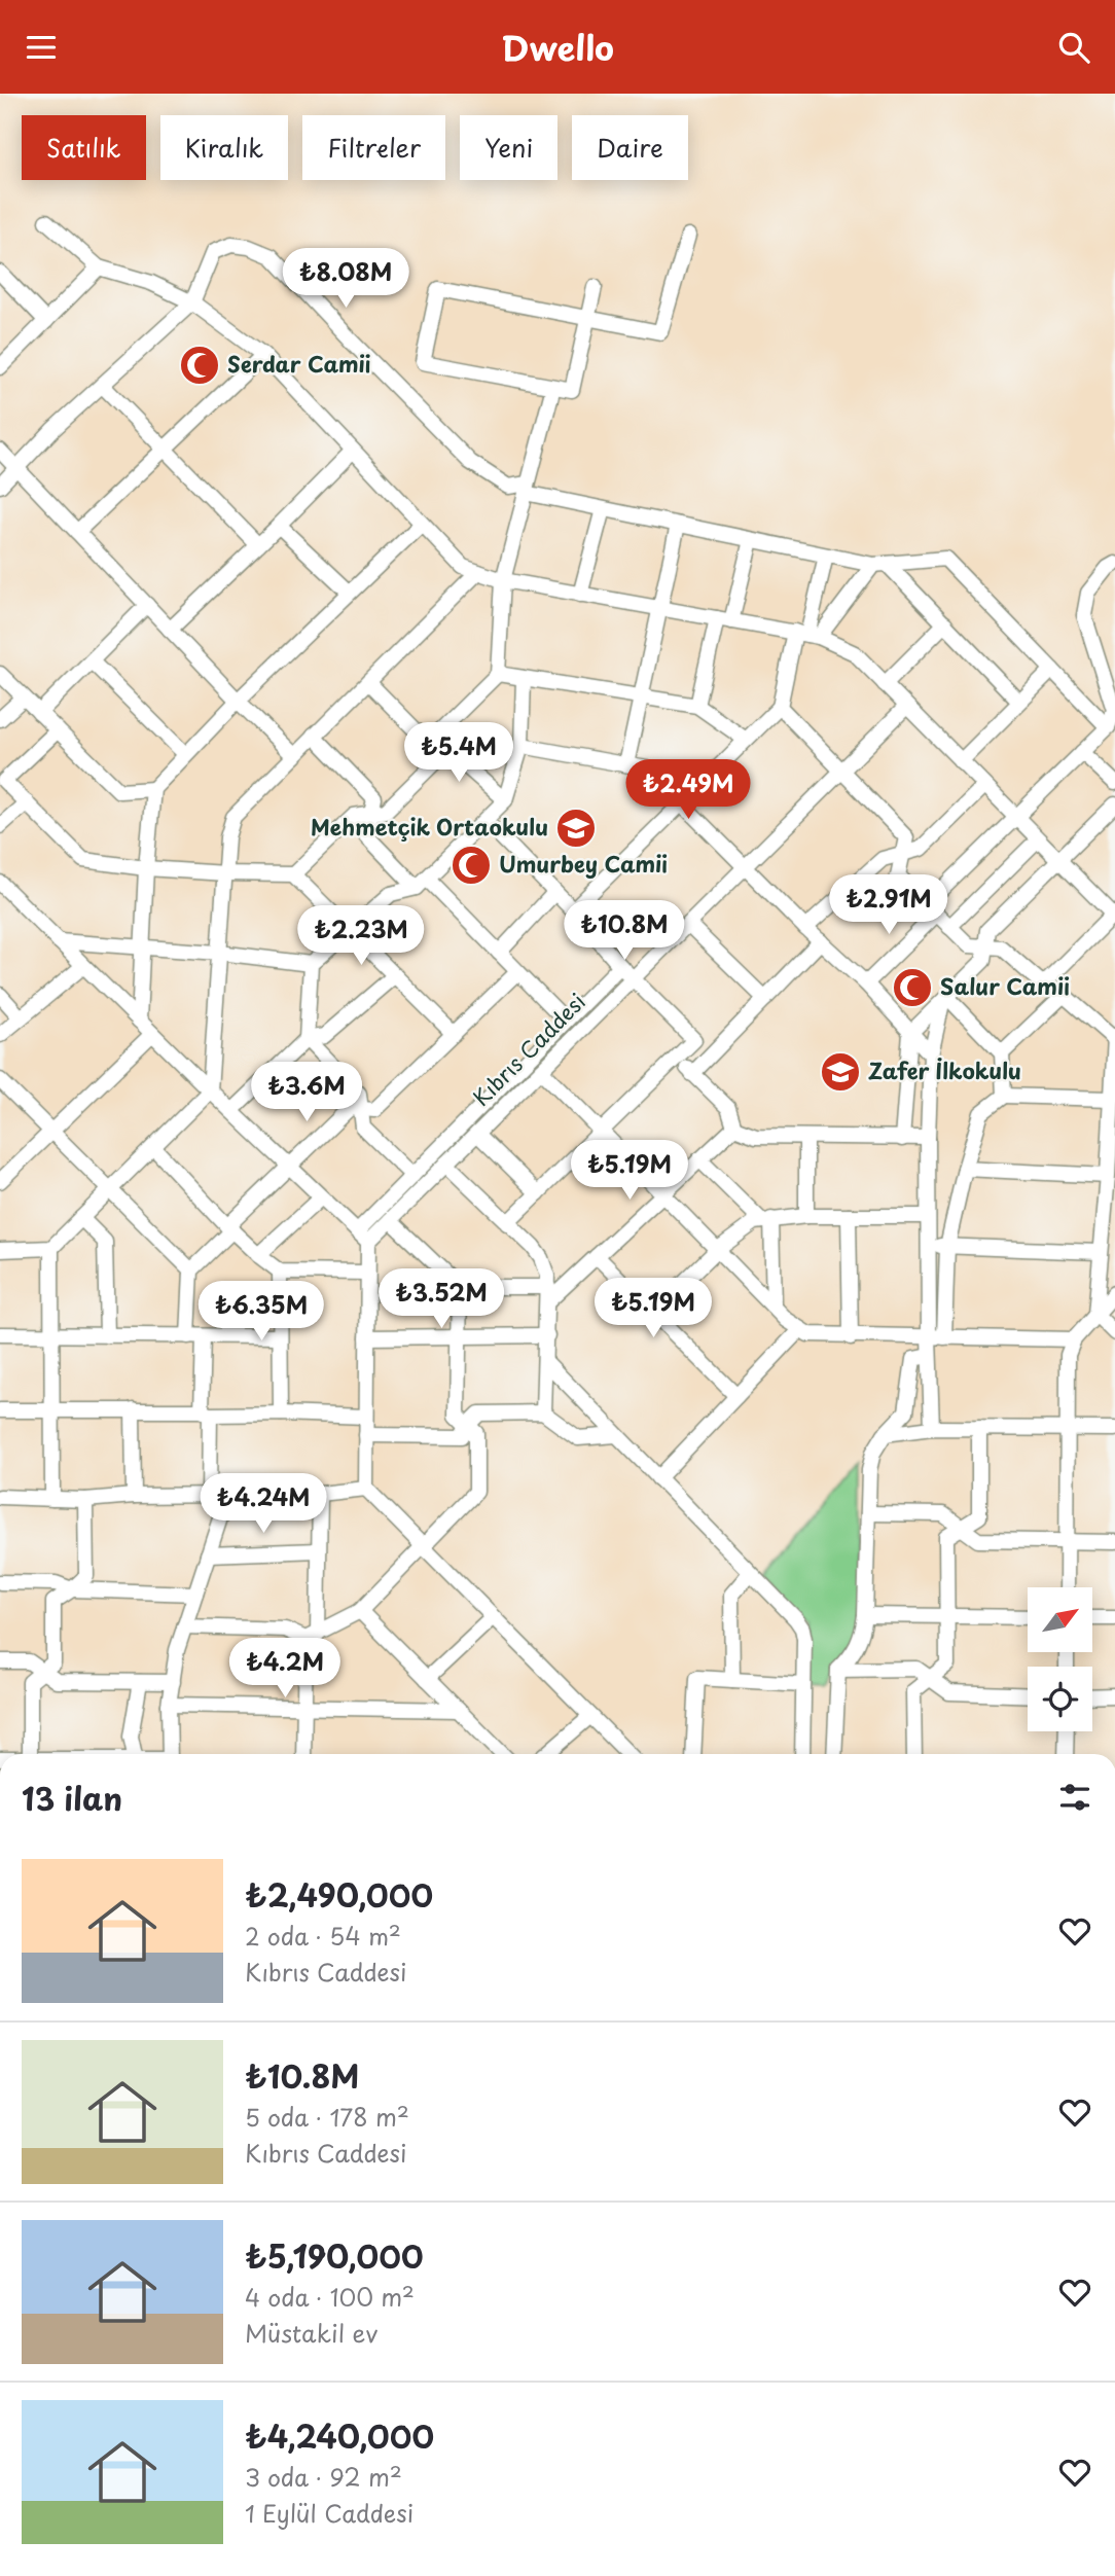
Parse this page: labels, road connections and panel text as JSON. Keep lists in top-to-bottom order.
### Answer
{
  "streets": {
    "street": ["Kıbrıs Caddesi"]
  },
  "places": {
    "mosque": ["Serdar Camii", "Umurbey Camii", "Salur Camii"],
    "school or university": ["Mehmetçik Ortaokulu", "Zafer İlkokulu"]
  },
  "north": "top right",
  "page": {
    "header": "Dwello",
    "chip": [
      "Satılık",
      "Kiralık",
      "Filtreler",
      "Yeni",
      "Daire"
    ],
    "price": [
      "₺8.08M",
      "₺5.4M",
      "₺2.49M",
      "₺2.91M",
      "₺10.8M",
      "₺2.23M",
      "₺3.6M",
      "₺5.19M",
      "₺3.52M",
      "₺5.19M",
      "₺6.35M",
      "₺4.24M",
      "₺4.2M"
    ],
    "heading": "13 ilan",
    "list": [
      {
        "name": "₺2,490,000",
        "note": "2 oda · 54 m² · Kıbrıs Caddesi"
      },
      {
        "name": "₺10.8M",
        "note": "5 oda · 178 m² · Kıbrıs Caddesi"
      },
      {
        "name": "₺5,190,000",
        "note": "4 oda · 100 m² · Müstakil ev"
      },
      {
        "name": "₺4,240,000",
        "note": "3 oda · 92 m² · 1 Eylül Caddesi"
      }
    ]
  }
}
